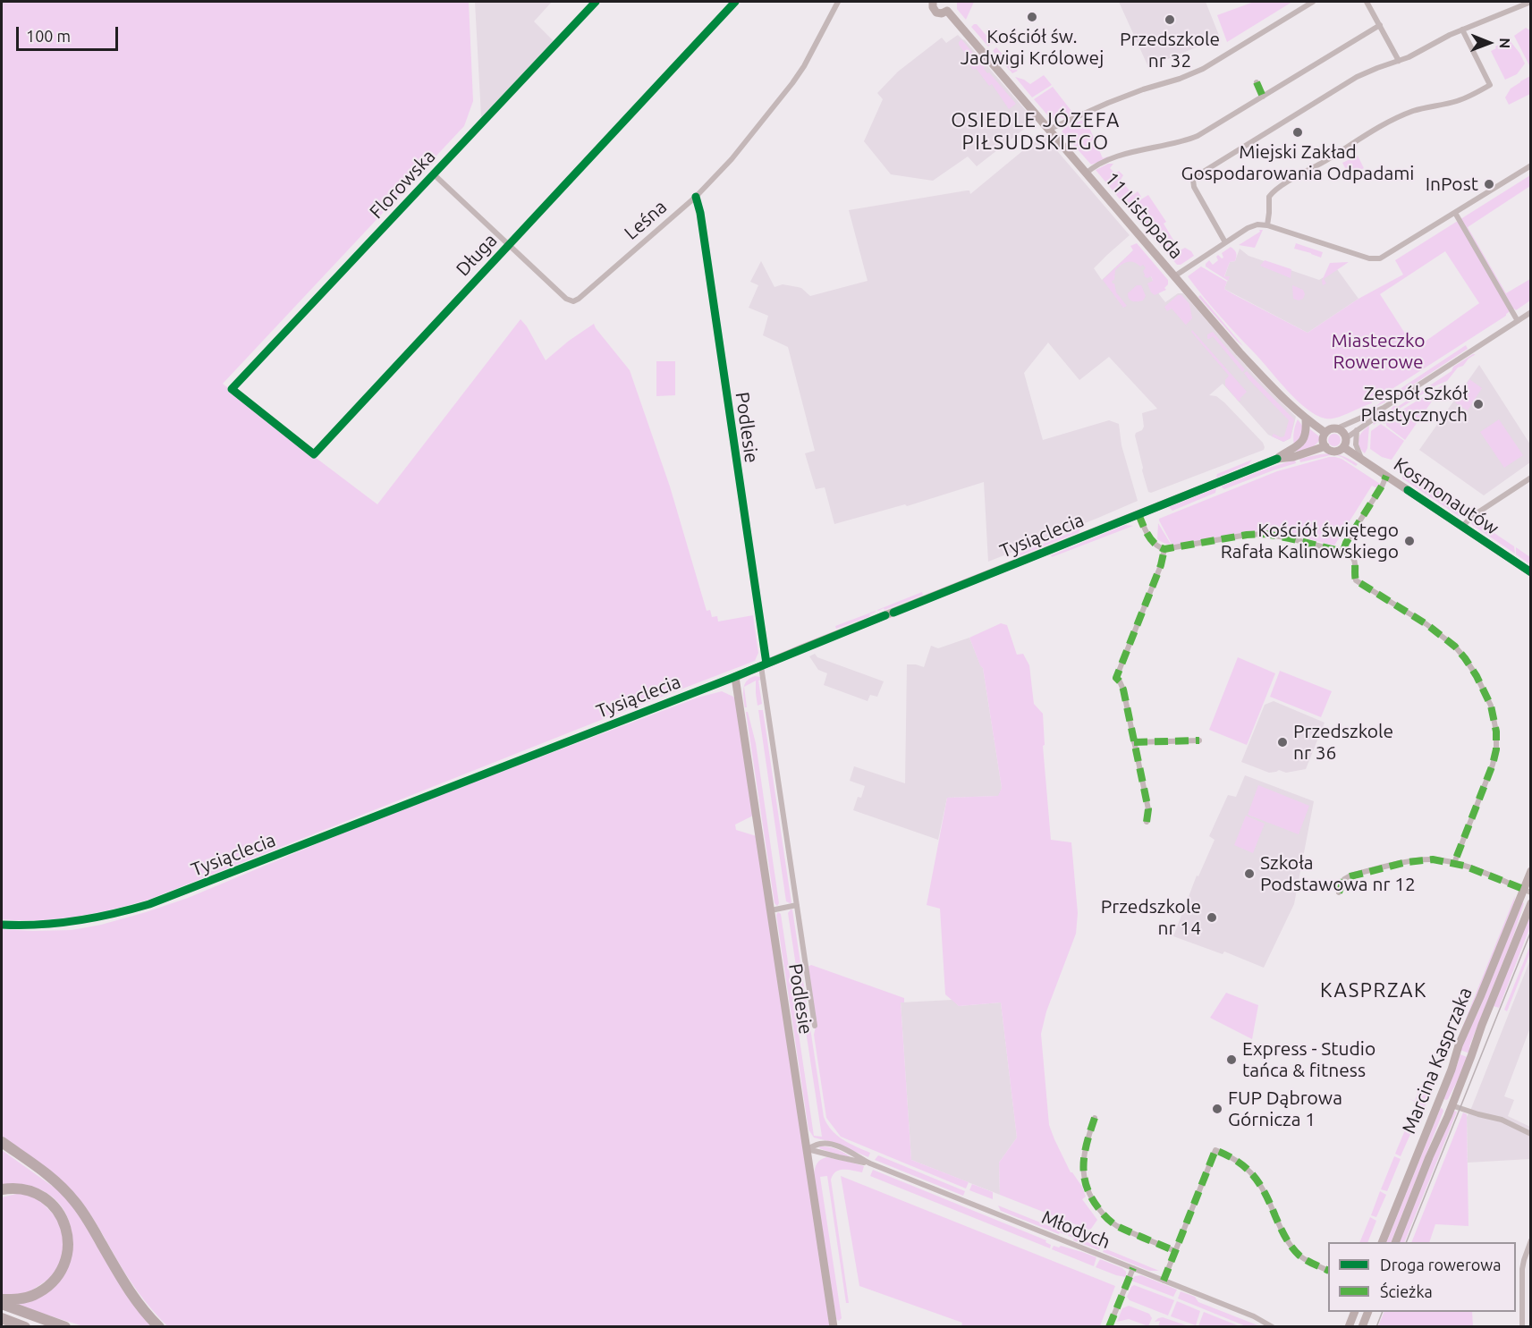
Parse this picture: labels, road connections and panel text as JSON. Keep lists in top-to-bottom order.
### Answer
{
  "streets": {
    "street": [
      "Florowska",
      "11 Listopada",
      "Leśna",
      "Długa",
      "Podlesie",
      "Kosmonautów",
      "Tysiąclecia",
      "Marcina Kasprzaka",
      "Młodych"
    ]
  },
  "crossings": [
    ["Florowska", "Leśna"],
    ["Florowska", "Długa"],
    ["11 Listopada", "Kosmonautów"],
    ["11 Listopada", "Tysiąclecia"],
    ["Leśna", "Długa"],
    ["Leśna", "Podlesie"],
    ["Podlesie", "Tysiąclecia"],
    ["Podlesie", "Młodych"],
    ["Kosmonautów", "Tysiąclecia"]
  ],
  "districts": ["OSIEDLE JÓZEFA PIŁSUDSKIEGO", "KASPRZAK"],
  "parks": ["Miasteczko Rowerowe"],
  "places": [
    "Kościół św. Jadwigi Królowej",
    "Przedszkole nr 32",
    "Miejski Zakład Gospodarowania Odpadami",
    "InPost",
    "Zespół Szkół Plastycznych",
    "Kościół świętego Rafała Kalinowskiego",
    "Przedszkole nr 36",
    "Szkoła Podstawowa nr 12",
    "Przedszkole nr 14",
    "Express - Studio tańca & fitness",
    "FUP Dąbrowa Górnicza 1"
  ],
  "legend": ["Droga rowerowa", "Ścieżka"],
  "scale_bar": "100 m",
  "north": "right"
}
